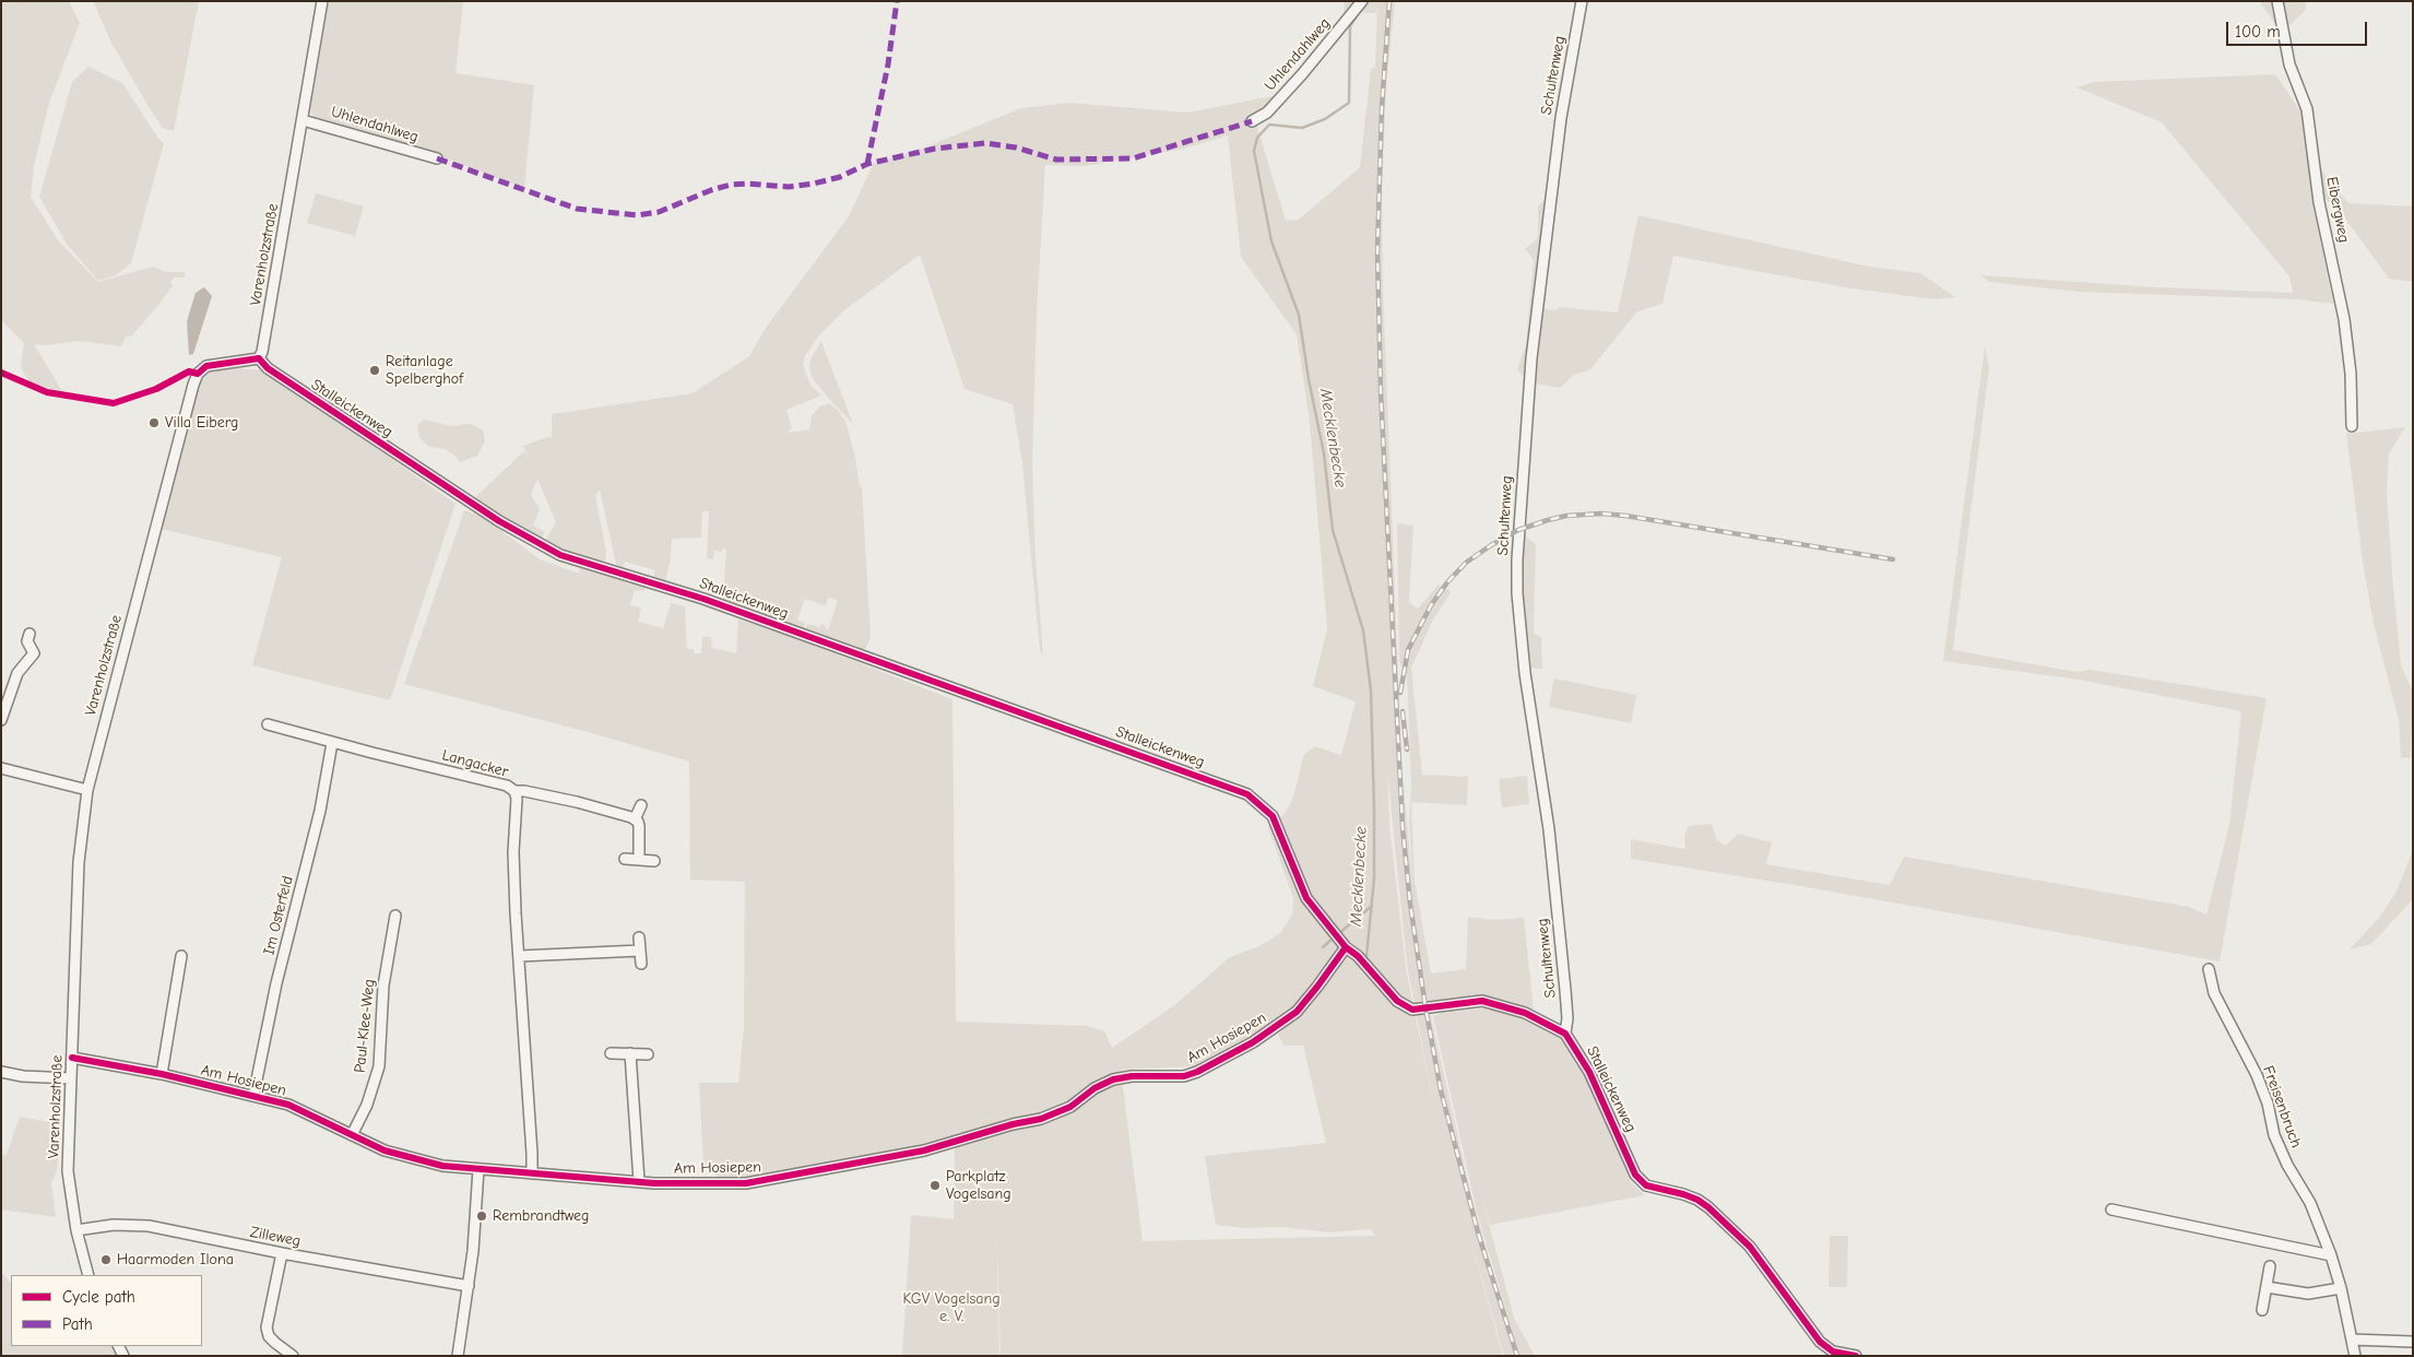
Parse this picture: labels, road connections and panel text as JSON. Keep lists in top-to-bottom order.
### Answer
{
  "streets": {
    "street": [
      "Uhlendahlweg",
      "Schultenweg",
      "Eibergweg",
      "Varenholzstraße",
      "Stalleickenweg",
      "Langacker",
      "Im Osterfeld",
      "Paul-Klee-Weg",
      "Am Hosiepen",
      "Freisenbruch",
      "Zilleweg"
    ]
  },
  "crossings": [
    ["Uhlendahlweg", "Varenholzstraße"],
    ["Schultenweg", "Stalleickenweg"],
    ["Varenholzstraße", "Stalleickenweg"],
    ["Varenholzstraße", "Am Hosiepen"],
    ["Varenholzstraße", "Zilleweg"],
    ["Stalleickenweg", "Am Hosiepen"],
    ["Langacker", "Im Osterfeld"],
    ["Langacker", "Am Hosiepen"],
    ["Im Osterfeld", "Am Hosiepen"],
    ["Paul-Klee-Weg", "Am Hosiepen"]
  ],
  "water": ["Mecklenbecke"],
  "parks": ["KGV Vogelsang e. V."],
  "places": [
    "Reitanlage Spelberghof",
    "Villa Eiberg",
    "Parkplatz Vogelsang",
    "Rembrandtweg",
    "Haarmoden Ilona"
  ],
  "legend": ["Cycle path", "Path"],
  "scale_bar": "100 m"
}
